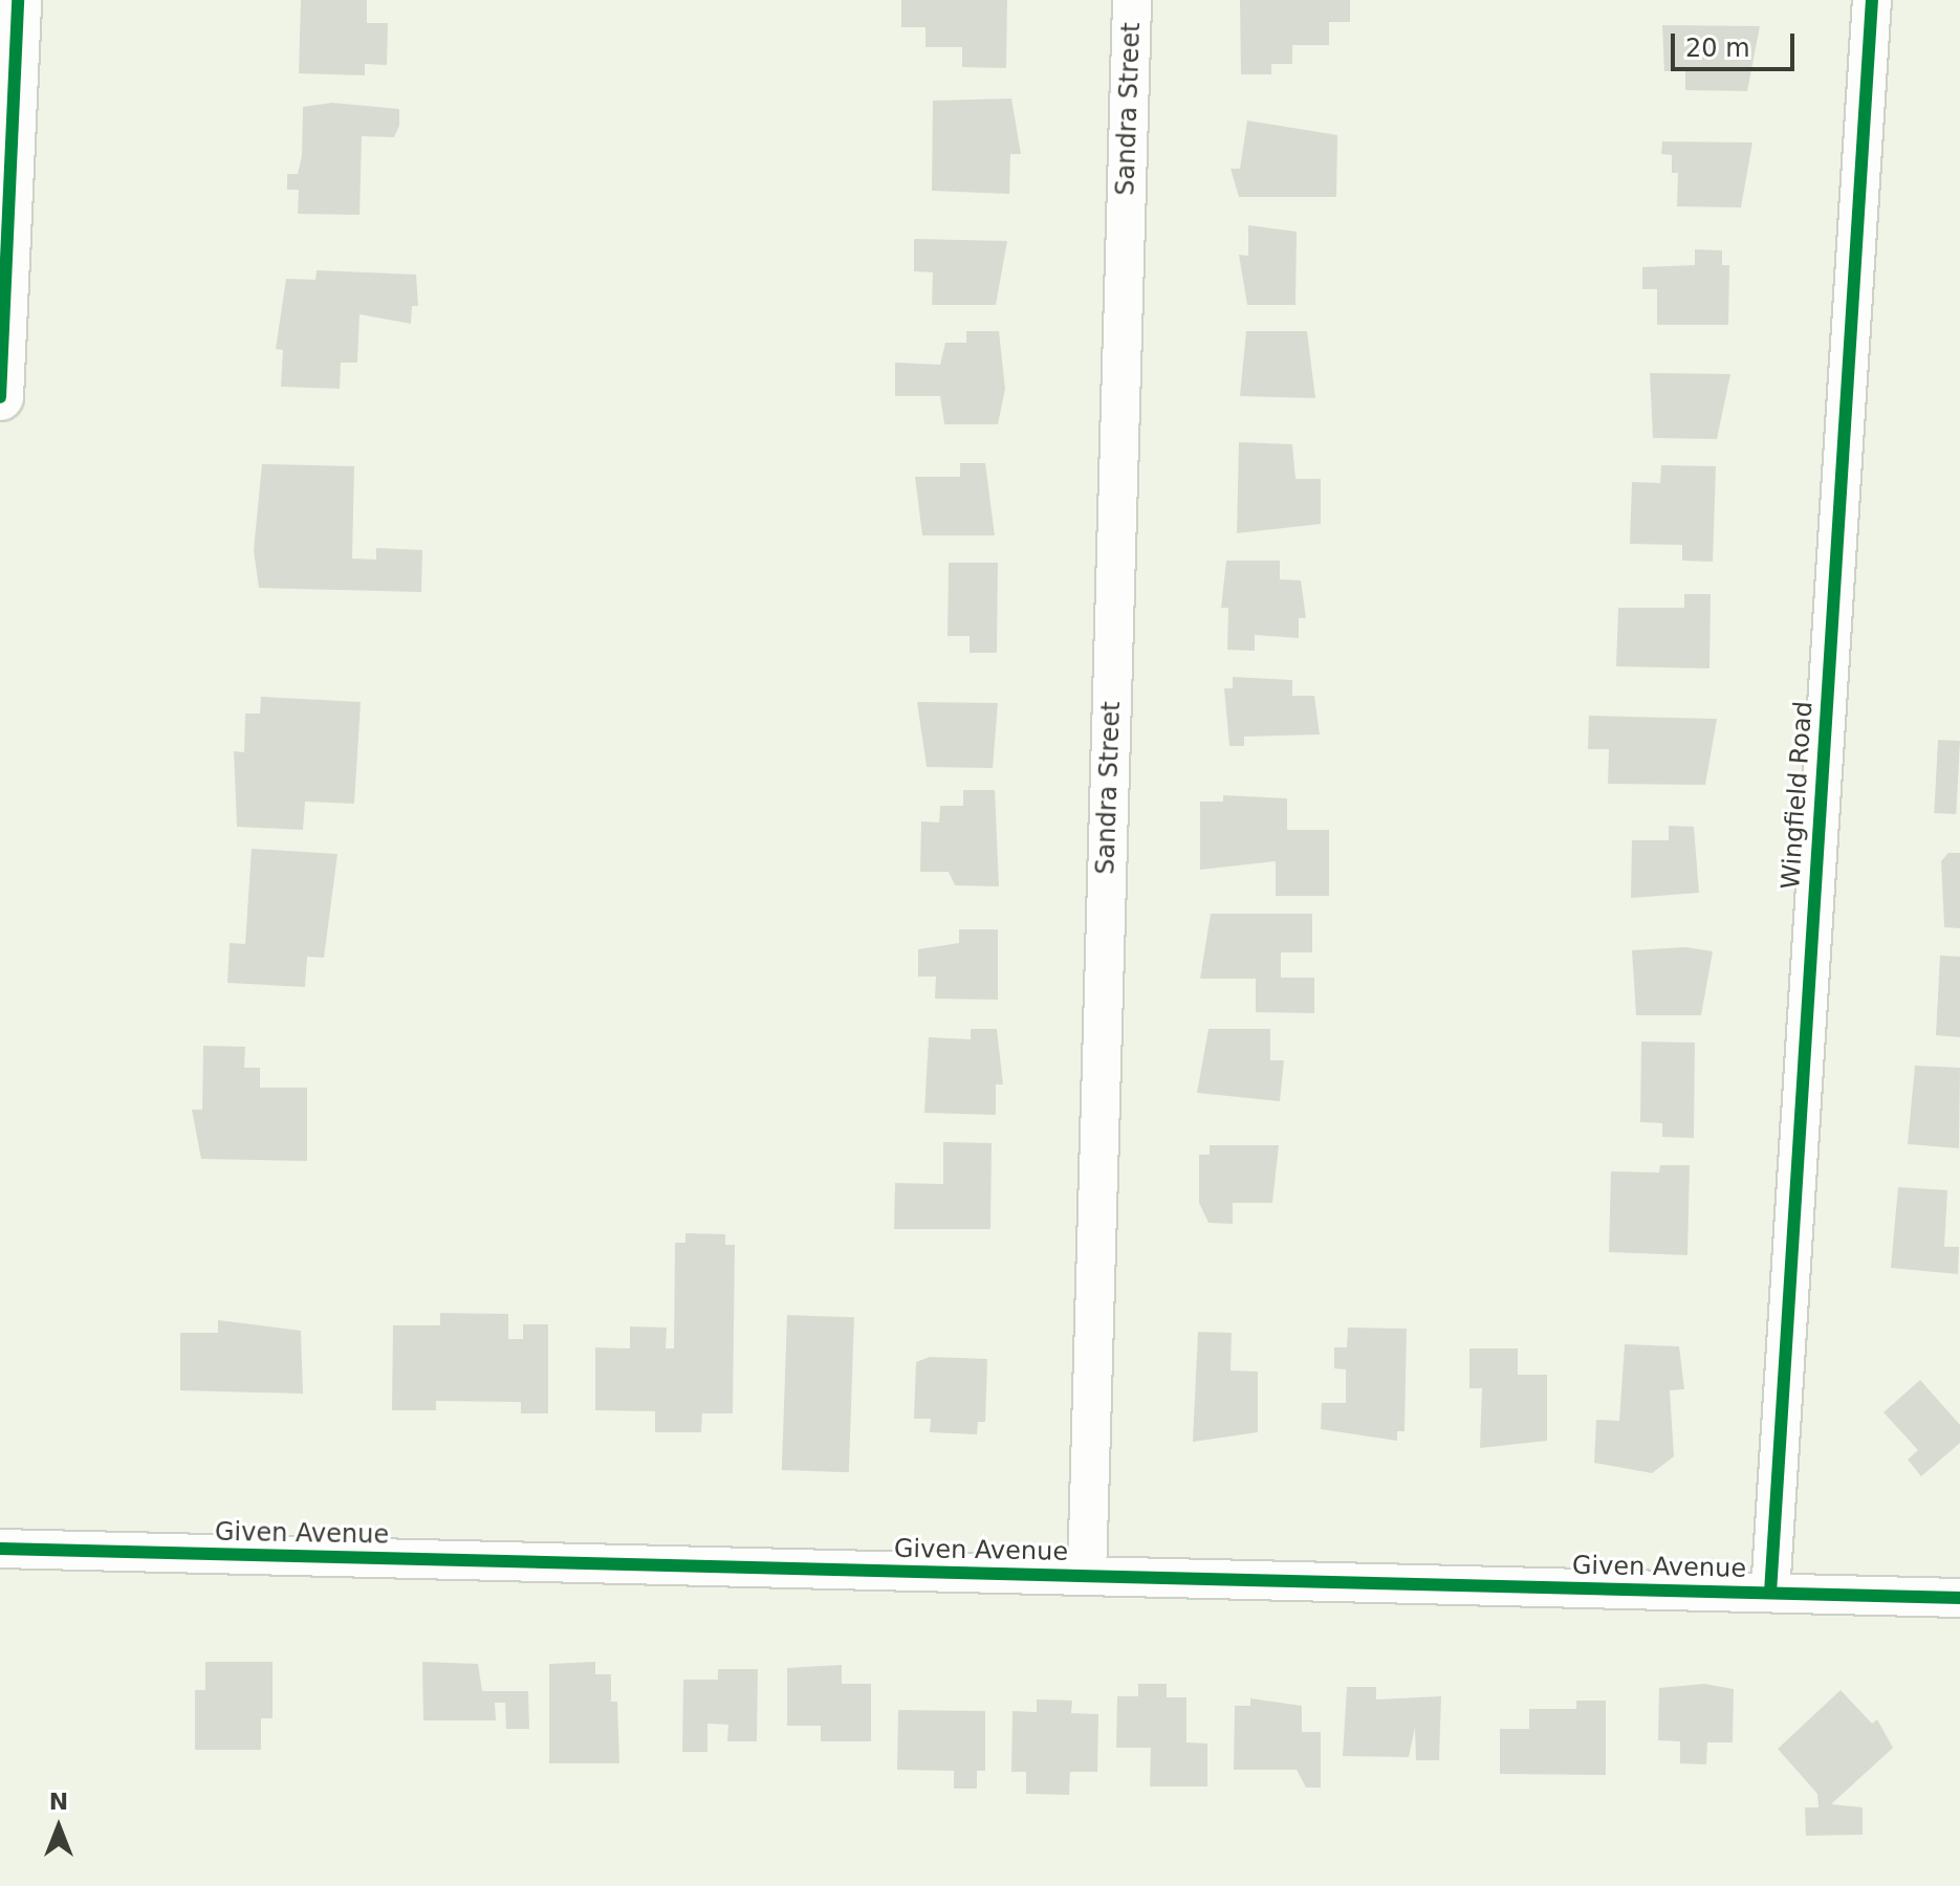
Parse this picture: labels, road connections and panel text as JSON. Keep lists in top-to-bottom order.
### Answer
{
  "streets": {
    "street": ["Sandra Street", "Wingfield Road", "Given Avenue"]
  },
  "crossings": [
    ["Sandra Street", "Given Avenue"],
    ["Wingfield Road", "Given Avenue"]
  ],
  "scale_bar": "20 m",
  "north": "top"
}
